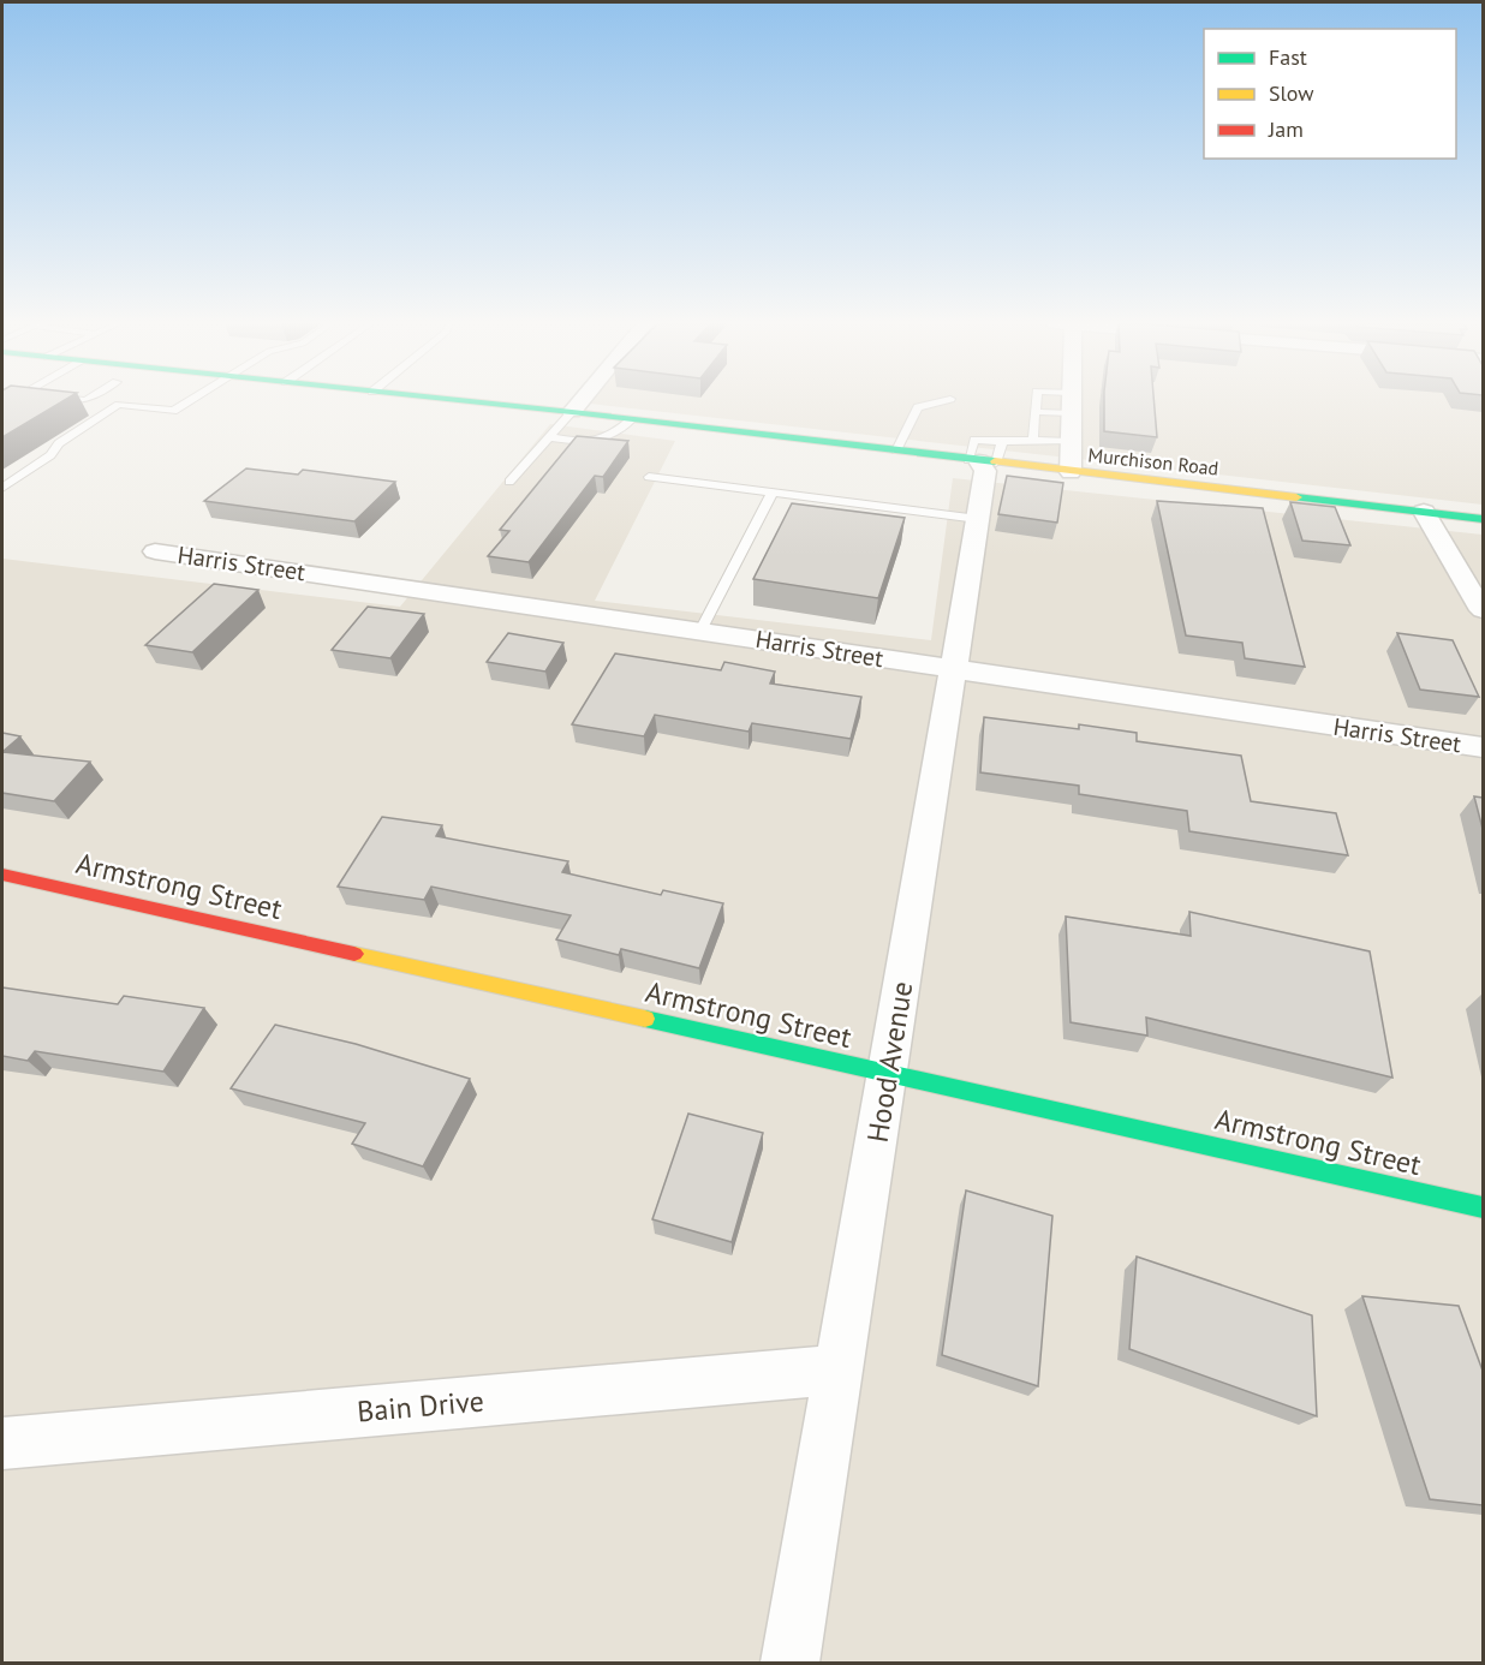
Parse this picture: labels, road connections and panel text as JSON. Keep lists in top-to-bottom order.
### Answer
{
  "streets": {
    "main road": ["Murchison Road", "Armstrong Street"],
    "street": ["Harris Street", "Hood Avenue", "Bain Drive"]
  },
  "crossings": [
    ["Murchison Road", "Hood Avenue"],
    ["Harris Street", "Hood Avenue"],
    ["Armstrong Street", "Hood Avenue"],
    ["Hood Avenue", "Bain Drive"]
  ],
  "legend": ["Fast", "Slow", "Jam"]
}
